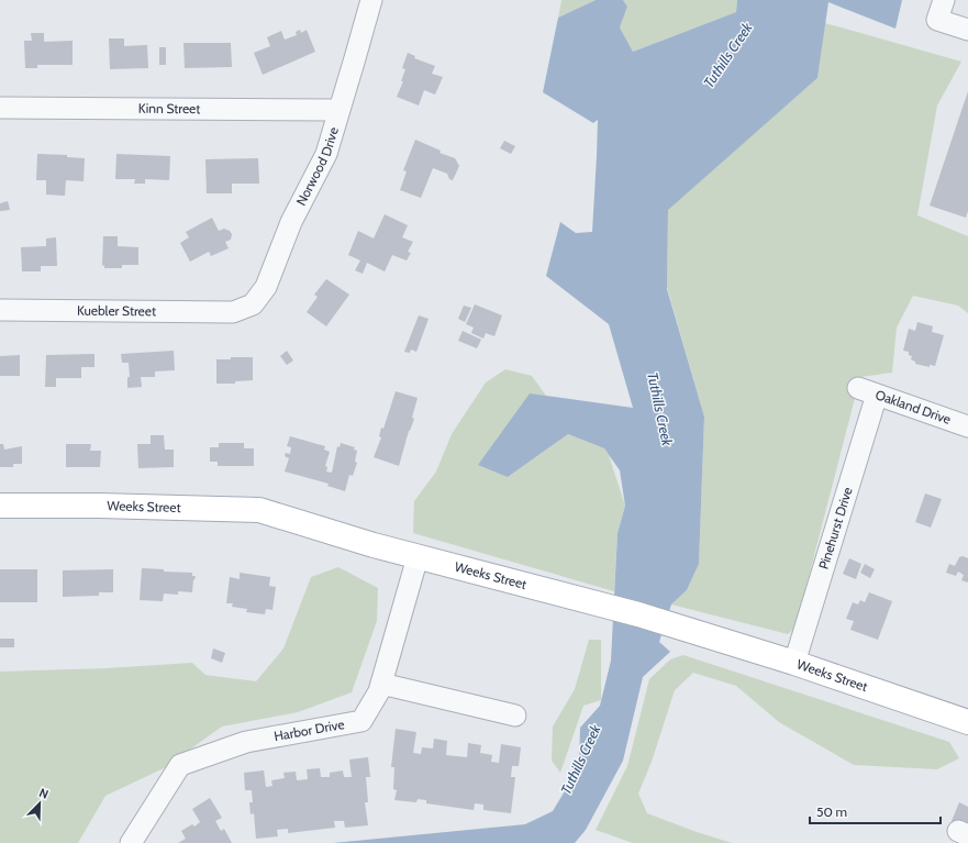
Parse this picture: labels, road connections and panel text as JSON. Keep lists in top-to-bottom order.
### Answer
{
  "streets": {
    "main road": ["Weeks Street"],
    "street": [
      "Kinn Street",
      "Norwood Drive",
      "Kuebler Street",
      "Oakland Drive",
      "Pinehurst Drive",
      "Harbor Drive"
    ]
  },
  "crossings": [
    ["Kinn Street", "Norwood Drive"],
    ["Norwood Drive", "Kuebler Street"],
    ["Oakland Drive", "Pinehurst Drive"],
    ["Weeks Street", "Pinehurst Drive"],
    ["Weeks Street", "Harbor Drive"]
  ],
  "water": ["Tuthills Creek"],
  "scale_bar": "50 m",
  "north": "top right"
}
